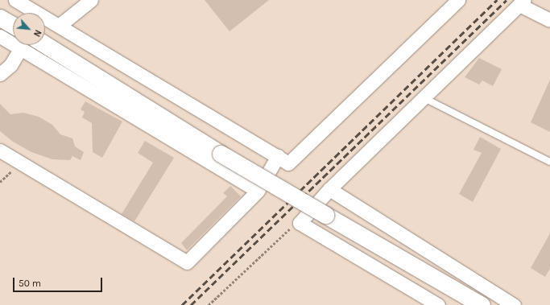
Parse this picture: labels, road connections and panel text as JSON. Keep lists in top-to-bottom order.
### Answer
{
  "scale_bar": "50 m",
  "north": "bottom right"
}
